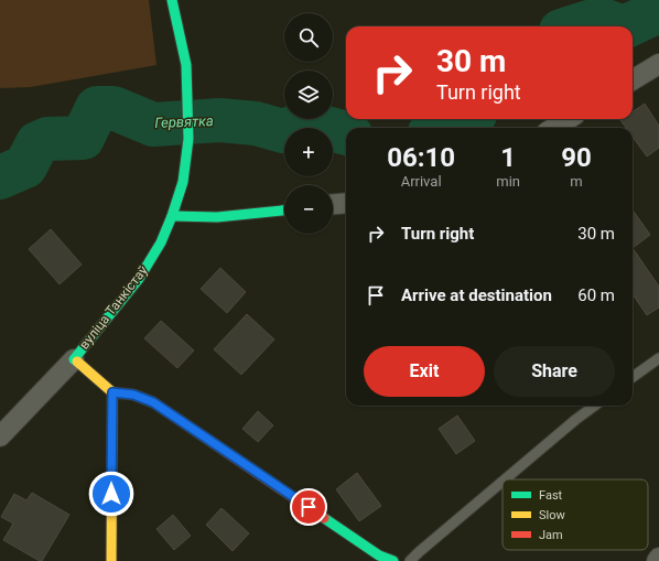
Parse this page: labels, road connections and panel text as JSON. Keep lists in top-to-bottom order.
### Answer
{
  "streets": {
    "street": ["вуліца Танкістаў"]
  },
  "water": ["Гервятка"],
  "legend": ["Fast", "Slow", "Jam"],
  "page": {
    "map_buttons": ["+", "−"],
    "turn": ["30 m", "Turn right"],
    "eta": [
      "06:10",
      "Arrival",
      "1",
      "min",
      "90",
      "m"
    ],
    "list": [
      {
        "name": "Turn right",
        "value": "30 m"
      },
      {
        "name": "Arrive at destination",
        "value": "60 m"
      }
    ],
    "buttons": ["Exit", "Share"]
  }
}
